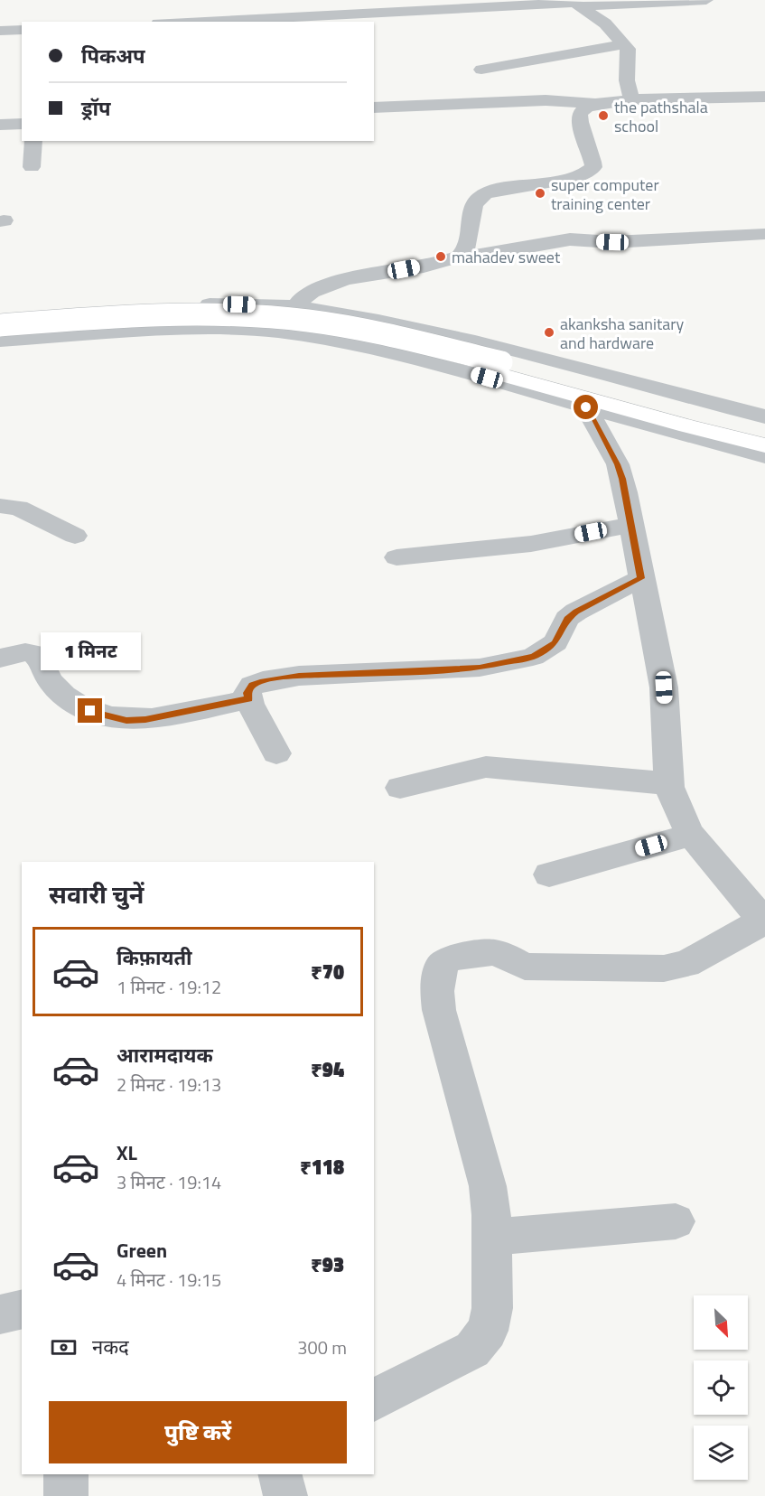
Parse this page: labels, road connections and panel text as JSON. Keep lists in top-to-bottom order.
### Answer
{
  "places": [
    "the pathshala school",
    "super computer training center",
    "mahadev sweet",
    "akanksha sanitary and hardware"
  ],
  "north": "bottom right",
  "page": {
    "banner": ["पिकअप", "ड्रॉप"],
    "bubble": "1 मिनट",
    "heading": "सवारी चुनें",
    "list": [
      {
        "name": "किफ़ायती",
        "note": "1 मिनट · 19:12",
        "value": "₹70"
      },
      {
        "name": "आरामदायक",
        "note": "2 मिनट · 19:13",
        "value": "₹94"
      },
      {
        "name": "XL",
        "note": "3 मिनट · 19:14",
        "value": "₹118"
      },
      {
        "name": "Green",
        "note": "4 मिनट · 19:15",
        "value": "₹93"
      }
    ],
    "pay": ["नकद", "300 m"],
    "buttons": "पुष्टि करें"
  }
}
